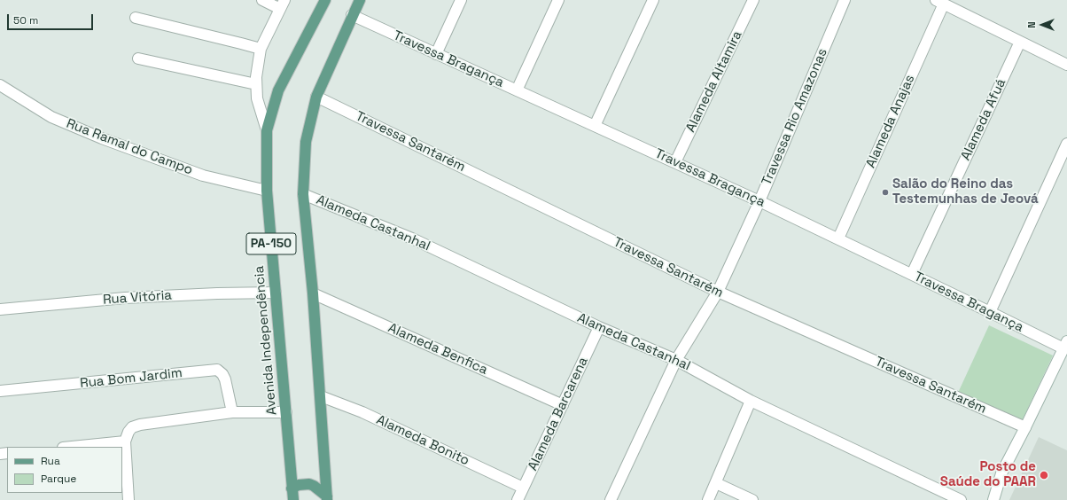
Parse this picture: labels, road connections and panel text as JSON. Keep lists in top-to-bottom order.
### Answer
{
  "streets": {
    "main road": ["PA-150", "Avenida Independência"],
    "street": [
      "Travessa Bragança",
      "Alameda Altamira",
      "Travessa Rio Amazonas",
      "Alameda Afuá",
      "Alameda Anajas",
      "Travessa Santarém",
      "Rua Ramal do Campo",
      "Alameda Castanhal",
      "Rua Vitória",
      "Alameda Benfica",
      "Rua Bom Jardim",
      "Alameda Barcarena",
      "Alameda Bonito"
    ]
  },
  "crossings": [
    ["Travessa Bragança", "Alameda Altamira"],
    ["Travessa Bragança", "Travessa Rio Amazonas"],
    ["Travessa Bragança", "Alameda Afuá"],
    ["Travessa Bragança", "Alameda Anajas"],
    ["Travessa Bragança", "PA-150"],
    ["Travessa Rio Amazonas", "Travessa Santarém"],
    ["Travessa Rio Amazonas", "Alameda Castanhal"],
    ["Travessa Santarém", "PA-150"],
    ["Rua Ramal do Campo", "Avenida Independência"],
    ["Alameda Castanhal", "PA-150"],
    ["Alameda Castanhal", "Alameda Barcarena"],
    ["PA-150", "Alameda Benfica"],
    ["PA-150", "Alameda Bonito"],
    ["Rua Vitória", "Avenida Independência"],
    ["Alameda Benfica", "Alameda Barcarena"],
    ["Alameda Barcarena", "Alameda Bonito"]
  ],
  "places": ["Salão do Reino das Testemunhas de Jeová", "Posto de Saúde do PAAR"],
  "legend": ["Rua", "Parque"],
  "scale_bar": "50 m",
  "north": "left"
}
